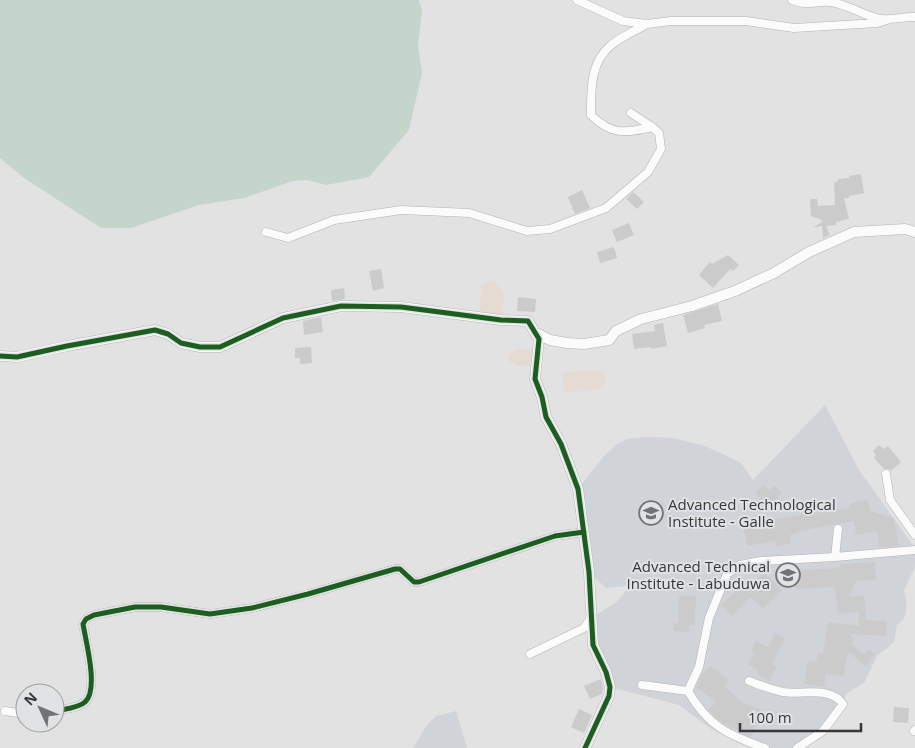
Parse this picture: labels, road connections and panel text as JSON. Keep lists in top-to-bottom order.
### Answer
{
  "places": {
    "school or university": ["Advanced Technological Institute - Galle", "Advanced Technical Institute - Labuduwa"]
  },
  "scale_bar": "100 m",
  "north": "top left"
}
